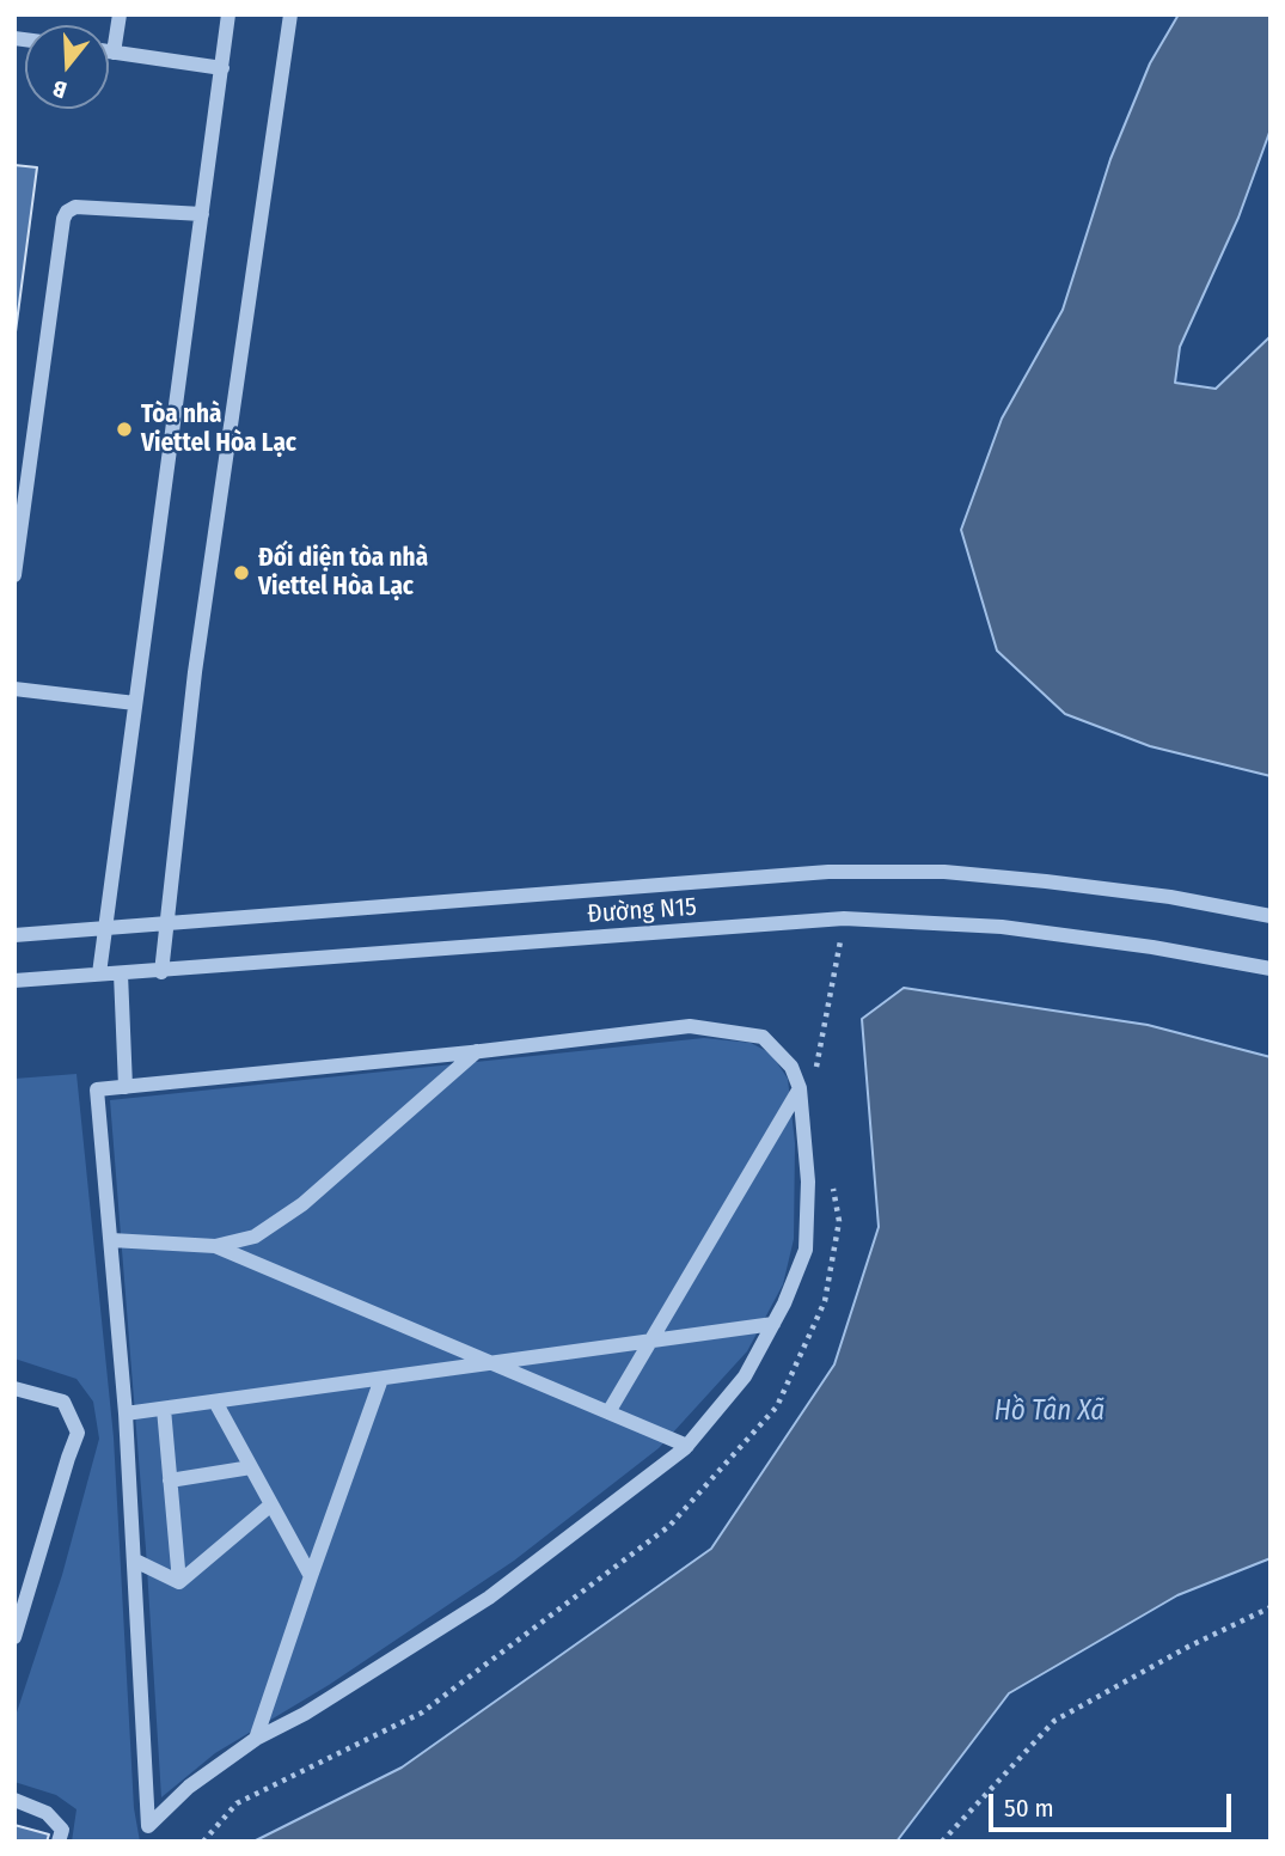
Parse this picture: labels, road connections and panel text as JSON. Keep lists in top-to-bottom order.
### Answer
{
  "streets": {
    "street": ["Đường N15"]
  },
  "water": ["Hồ Tân Xã"],
  "places": ["Tòa nhà Viettel Hòa Lạc", "Đối diện tòa nhà Viettel Hòa Lạc"],
  "scale_bar": "50 m",
  "north": "bottom"
}
